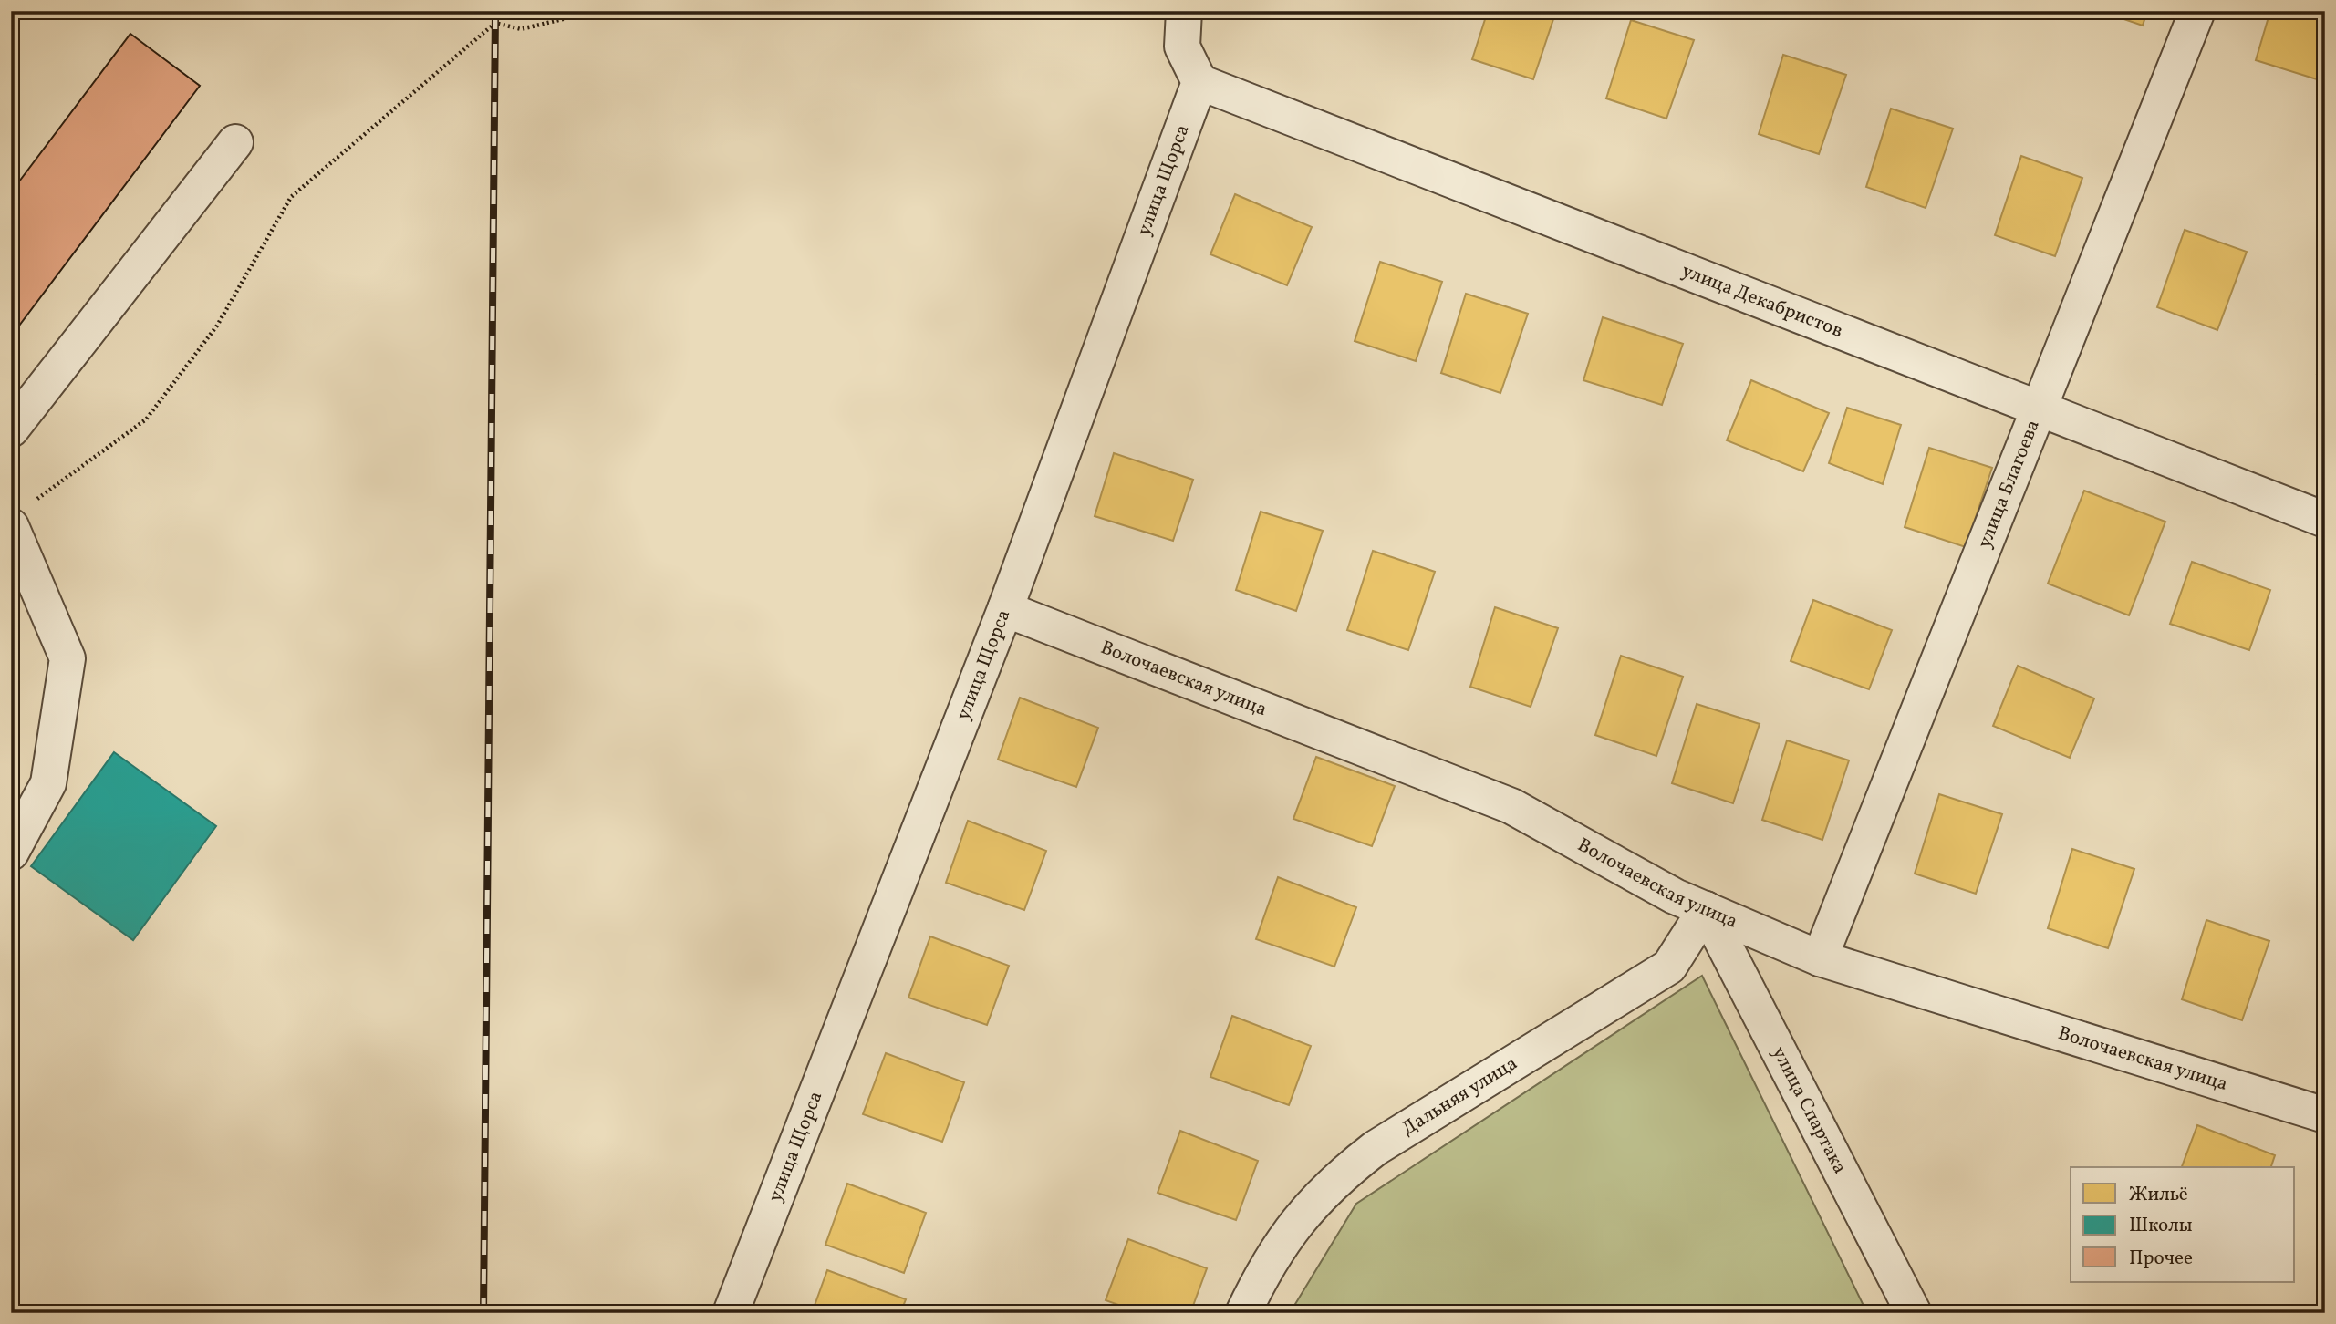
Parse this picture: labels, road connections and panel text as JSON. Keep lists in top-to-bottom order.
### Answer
{
  "streets": {
    "street": [
      "улица Щорса",
      "улица Декабристов",
      "улица Благоева",
      "Волочаевская улица",
      "Дальняя улица",
      "улица Спартака"
    ]
  },
  "crossings": [
    ["улица Щорса", "улица Декабристов"],
    ["улица Щорса", "Волочаевская улица"],
    ["улица Декабристов", "улица Благоева"],
    ["улица Благоева", "Волочаевская улица"],
    ["Волочаевская улица", "Дальняя улица"],
    ["Волочаевская улица", "улица Спартака"],
    ["Дальняя улица", "улица Спартака"]
  ],
  "legend": ["Жильё", "Школы", "Прочее"]
}
